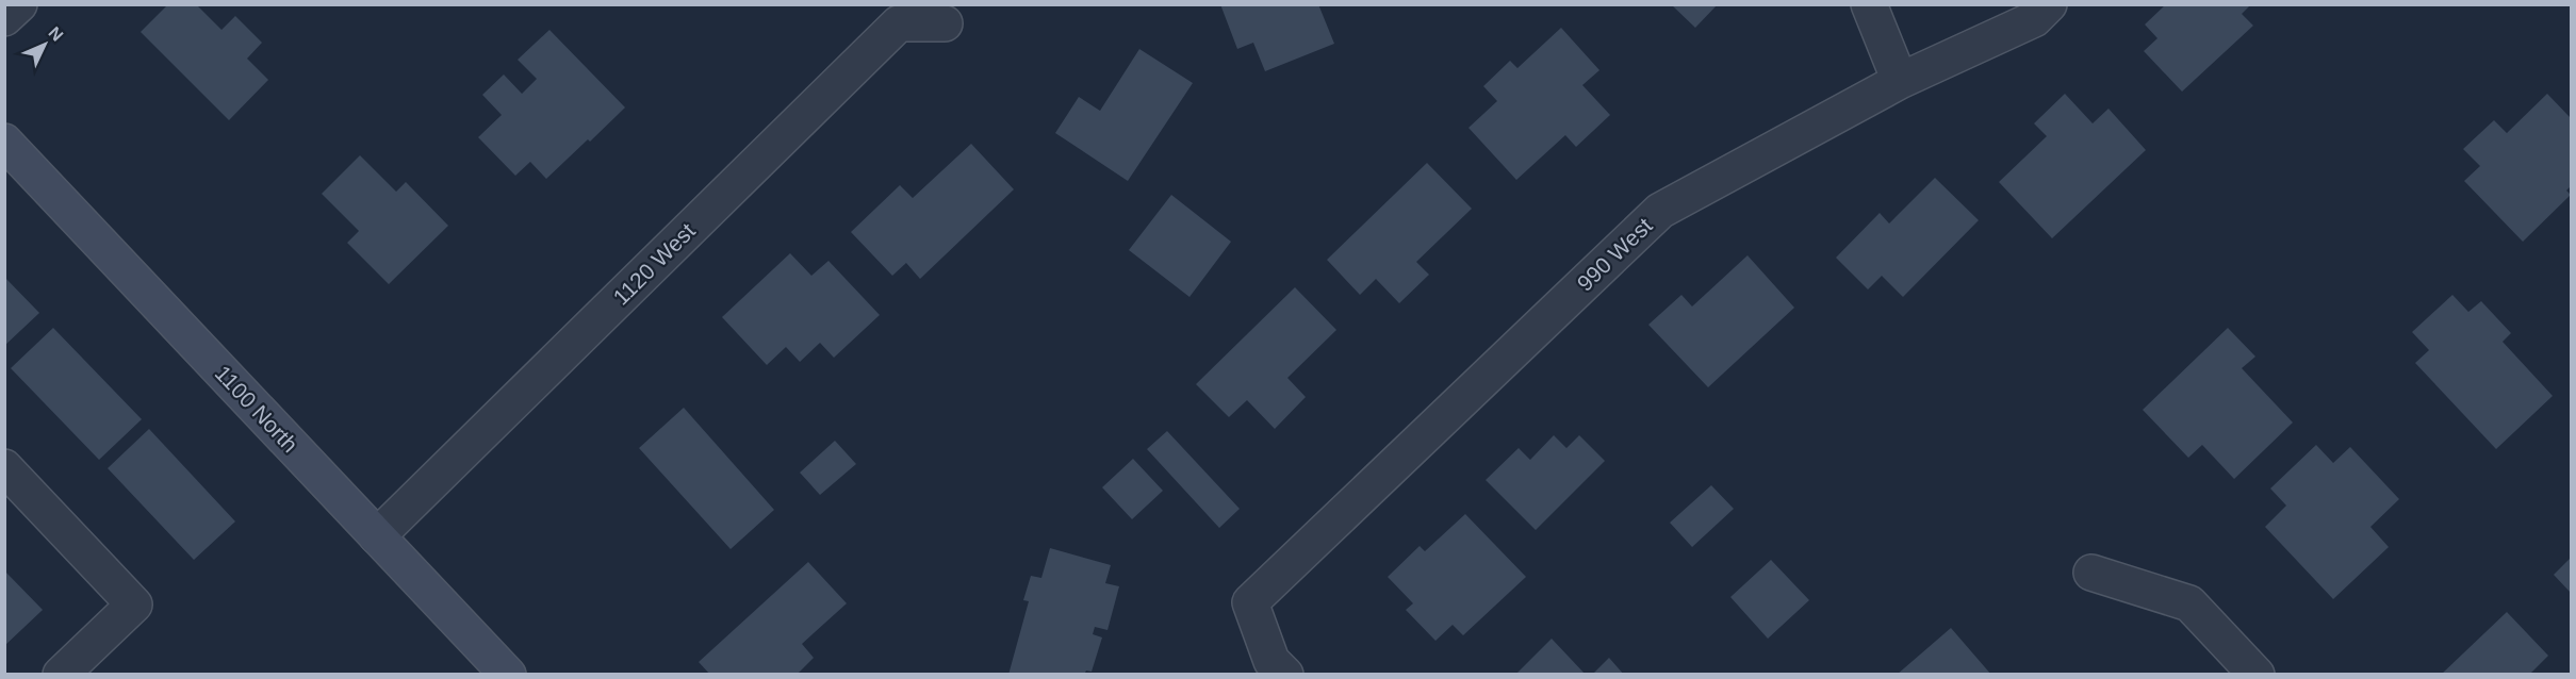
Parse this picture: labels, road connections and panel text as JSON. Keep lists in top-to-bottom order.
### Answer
{
  "streets": {
    "main road": ["1100 North"],
    "street": ["990 West", "1120 West"]
  },
  "crossings": [
    ["1120 West", "1100 North"]
  ],
  "north": "top right"
}
